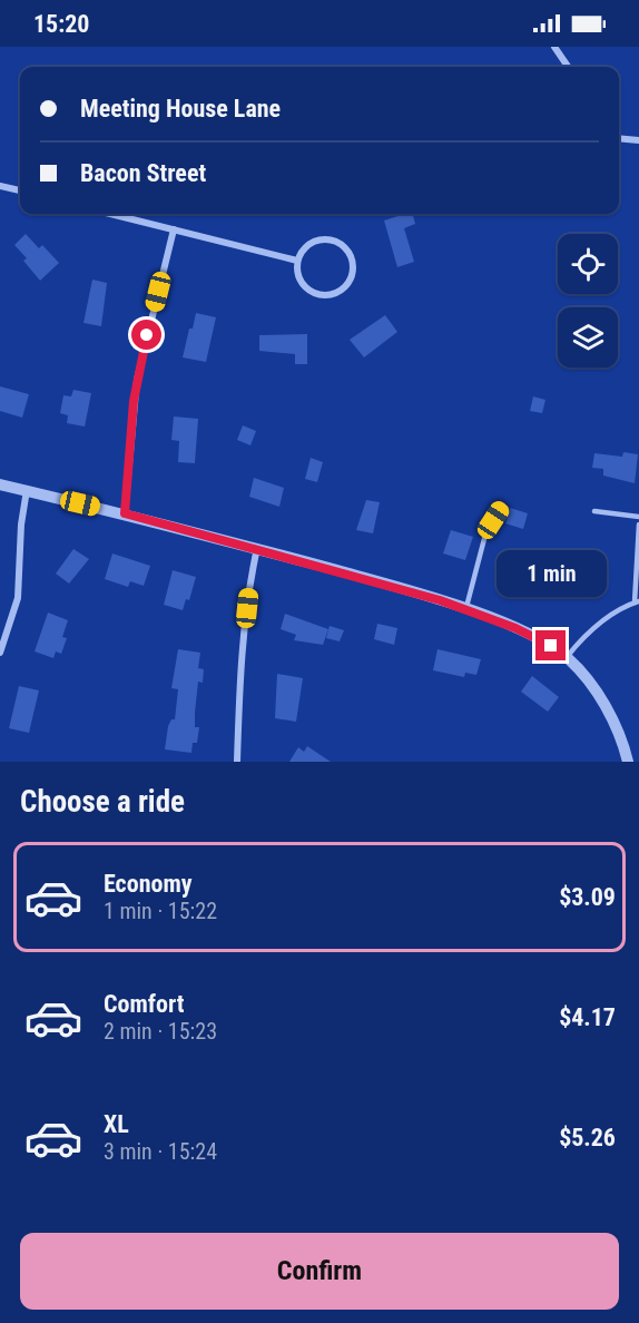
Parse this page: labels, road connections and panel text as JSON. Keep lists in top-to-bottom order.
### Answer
{
  "page": {
    "status": "15:20",
    "banner": ["Meeting House Lane", "Bacon Street"],
    "bubble": "1 min",
    "heading": "Choose a ride",
    "list": [
      {
        "name": "Economy",
        "note": "1 min · 15:22",
        "value": "$3.09"
      },
      {
        "name": "Comfort",
        "note": "2 min · 15:23",
        "value": "$4.17"
      },
      {
        "name": "XL",
        "note": "3 min · 15:24",
        "value": "$5.26"
      }
    ],
    "buttons": "Confirm"
  }
}
